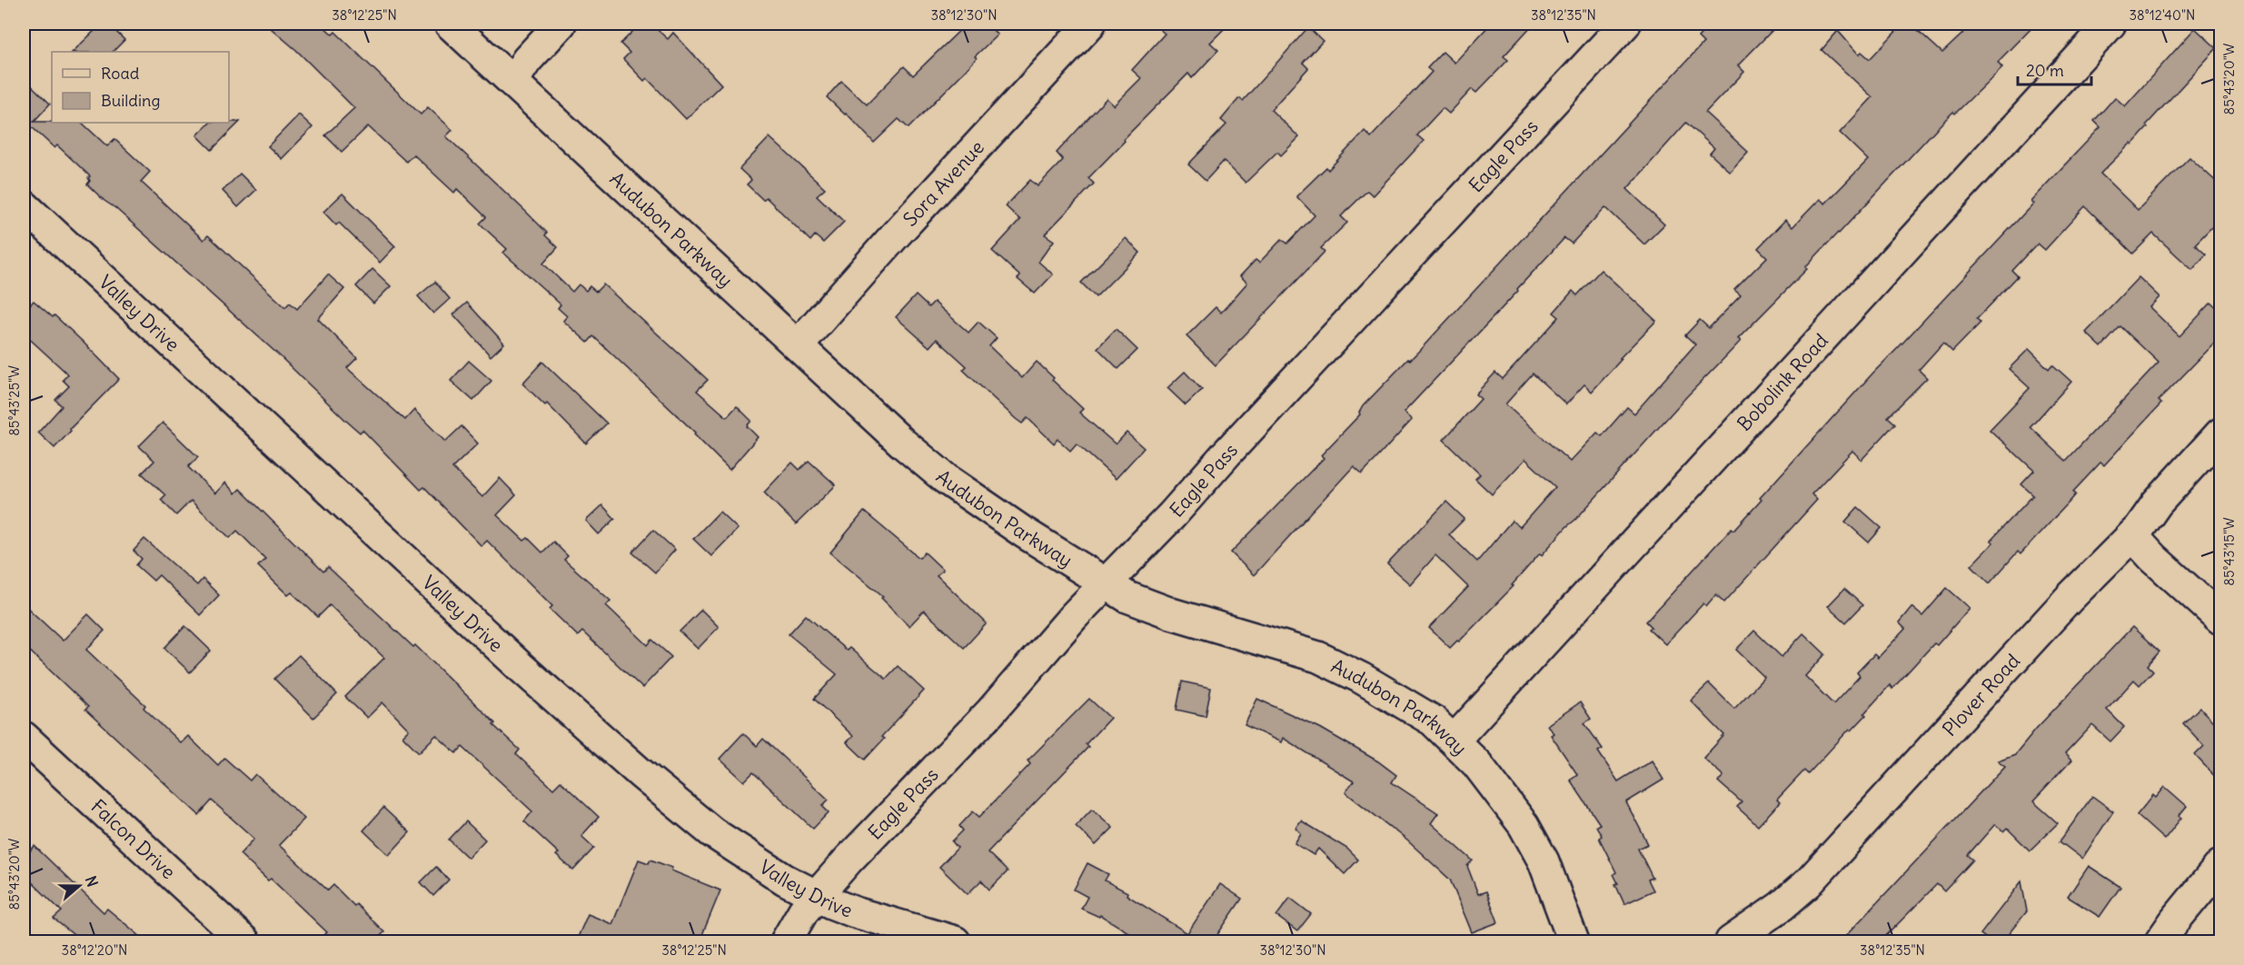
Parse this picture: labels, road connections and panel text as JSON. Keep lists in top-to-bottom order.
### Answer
{
  "streets": {
    "street": [
      "Eagle Pass",
      "Sora Avenue",
      "Audubon Parkway",
      "Valley Drive",
      "Bobolink Road",
      "Plover Road",
      "Falcon Drive"
    ]
  },
  "crossings": [
    ["Eagle Pass", "Audubon Parkway"],
    ["Eagle Pass", "Valley Drive"],
    ["Sora Avenue", "Audubon Parkway"],
    ["Audubon Parkway", "Bobolink Road"]
  ],
  "legend": ["Road", "Building"],
  "scale_bar": "20 m",
  "north": "right",
  "coordinates": [
    "38°12'25\"N",
    "38°12'30\"N",
    "38°12'35\"N",
    "38°12'40\"N",
    "85°43'20\"W",
    "85°43'25\"W",
    "85°43'15\"W",
    "38°12'20\"N"
  ]
}
